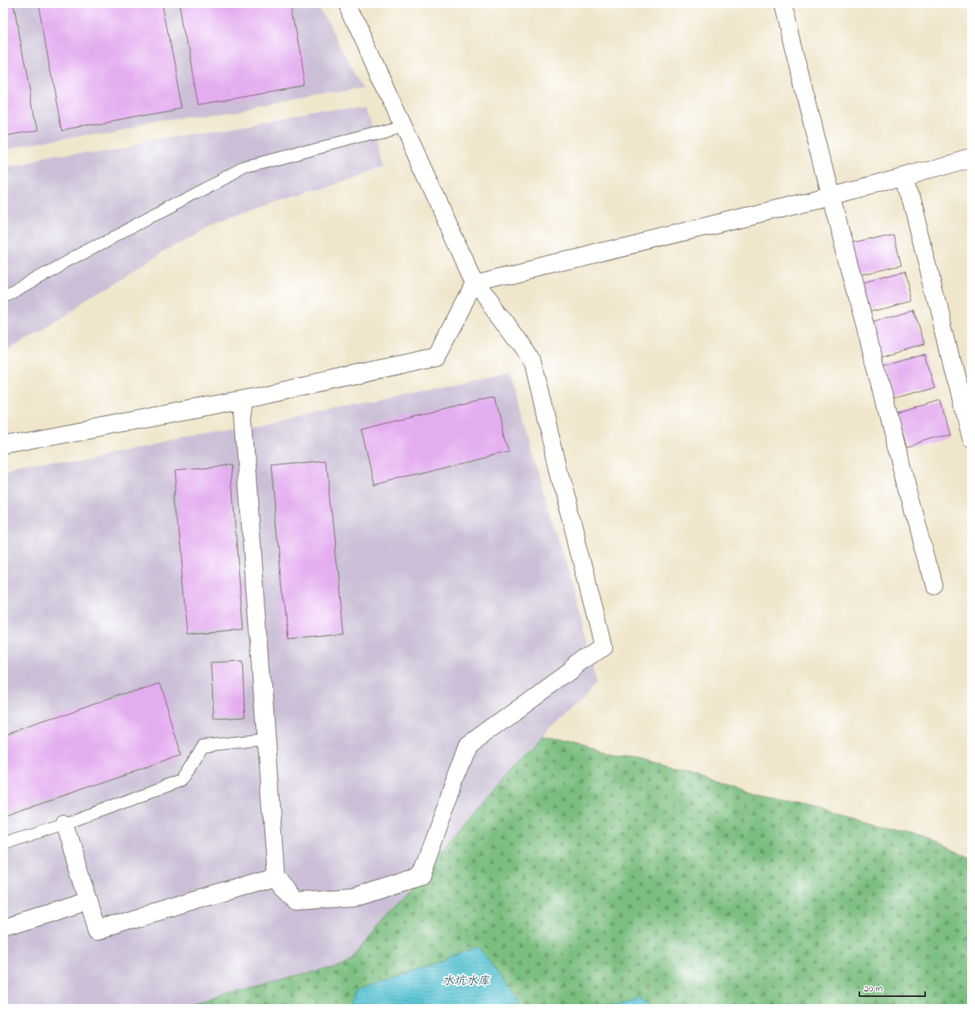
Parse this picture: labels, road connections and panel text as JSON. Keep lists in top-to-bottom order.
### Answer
{
  "water": ["水坑水库"],
  "scale_bar": "20 m"
}
